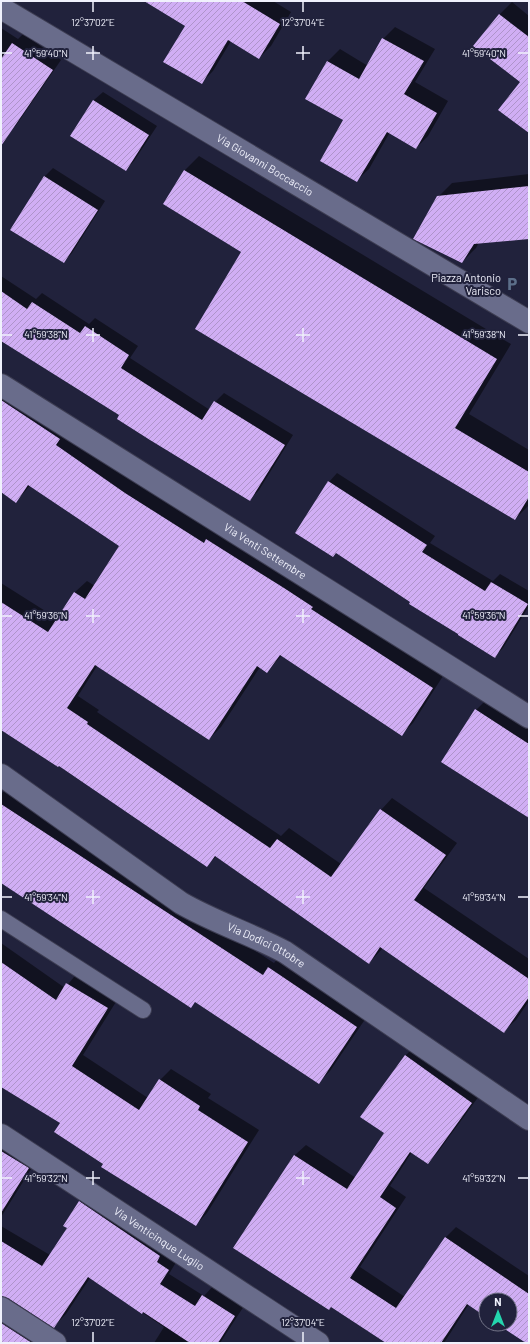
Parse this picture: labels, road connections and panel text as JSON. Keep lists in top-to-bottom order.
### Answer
{
  "streets": {
    "street": [
      "Via Giovanni Boccaccio",
      "Via Venti Settembre",
      "Via Dodici Ottobre",
      "Via Venticinque Luglio"
    ]
  },
  "places": {
    "parking": ["Piazza Antonio Varisco"]
  },
  "north": "top",
  "coordinates": [
    "12°37'02\"E",
    "12°37'04\"E",
    "41°59'40\"N",
    "41°59'38\"N",
    "41°59'36\"N",
    "41°59'34\"N",
    "41°59'32\"N"
  ]
}
